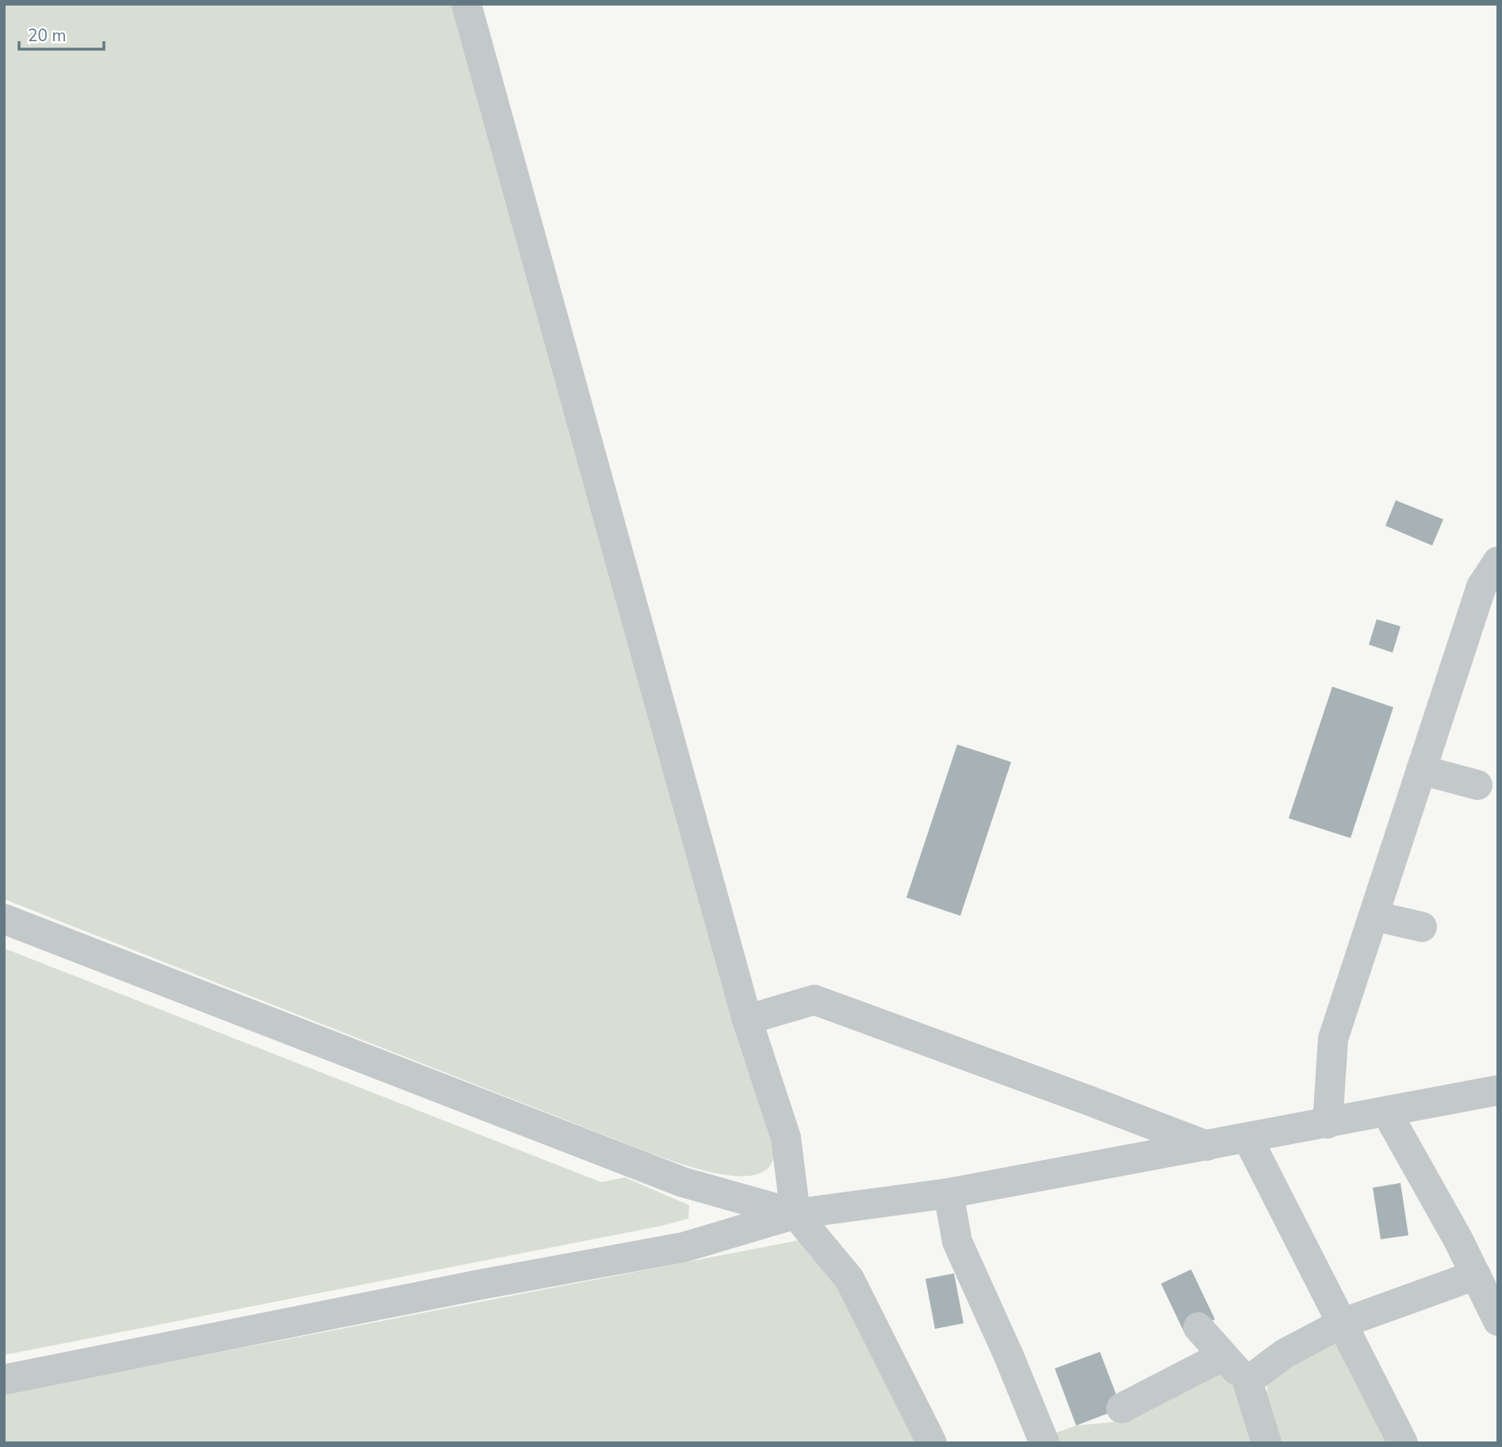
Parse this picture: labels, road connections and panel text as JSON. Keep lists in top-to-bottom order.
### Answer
{
  "scale_bar": "20 m"
}
